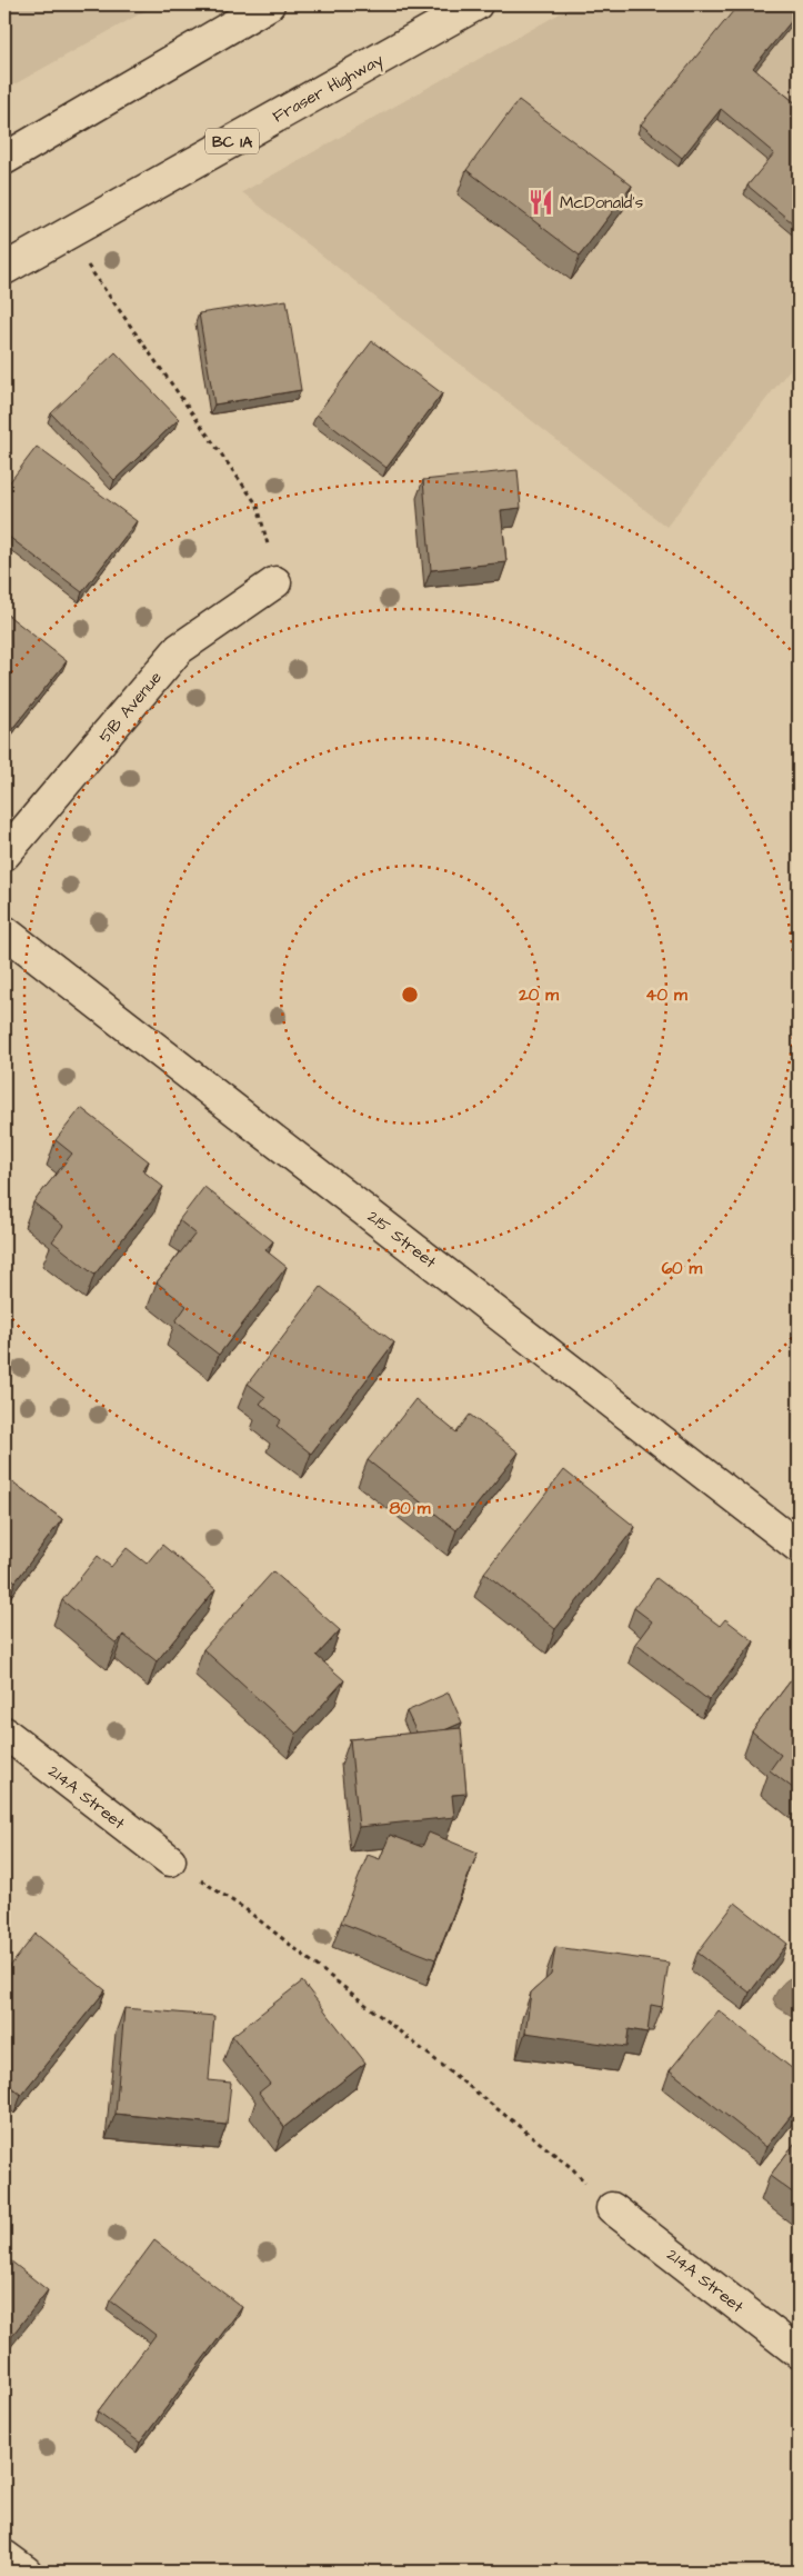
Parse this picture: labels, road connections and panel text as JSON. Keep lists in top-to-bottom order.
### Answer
{
  "streets": {
    "street": [
      "Fraser Highway",
      "BC 1A",
      "51B Avenue",
      "215 Street",
      "214A Street"
    ]
  },
  "places": {
    "restaurant": ["McDonald's"]
  },
  "rings": [
    "20 m",
    "40 m",
    "60 m",
    "80 m"
  ]
}
